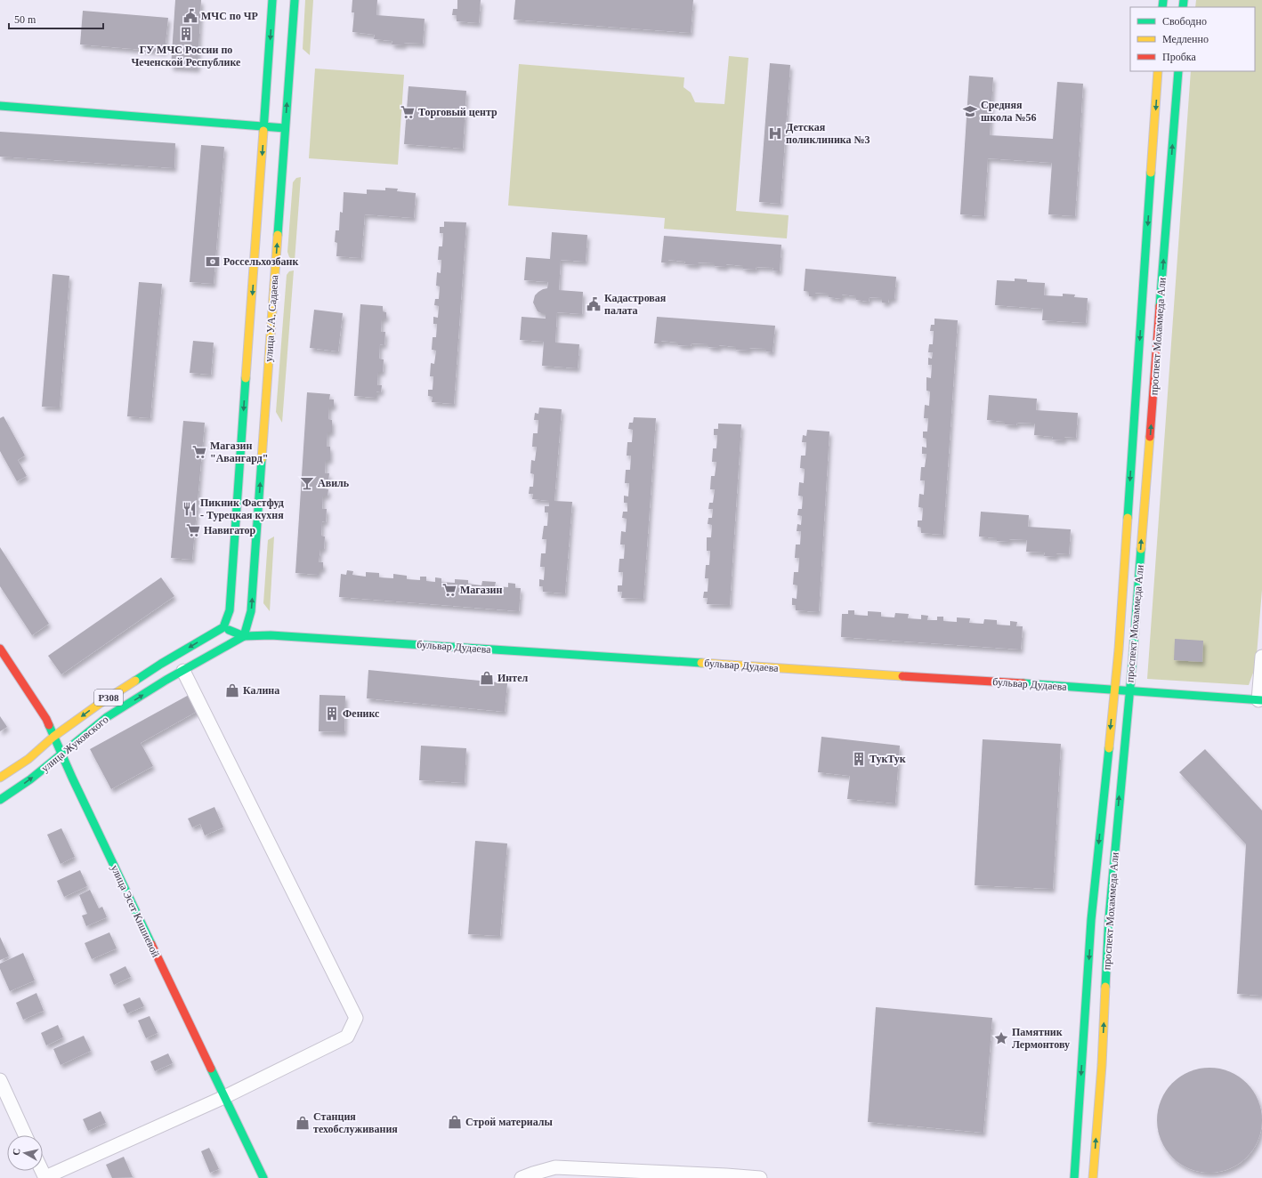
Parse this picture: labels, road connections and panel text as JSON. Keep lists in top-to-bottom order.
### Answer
{
  "streets": {
    "main road": [
      "улица У.А. Садаева",
      "проспект Мохаммеда Али",
      "бульвар Дудаева",
      "P308",
      "улица Жуковского",
      "улица Эсет Кишиевой"
    ]
  },
  "crossings": [
    ["улица У.А. Садаева", "бульвар Дудаева"],
    ["улица У.А. Садаева", "P308"],
    ["улица У.А. Садаева", "улица Жуковского"],
    ["проспект Мохаммеда Али", "бульвар Дудаева"],
    ["бульвар Дудаева", "P308"],
    ["бульвар Дудаева", "улица Жуковского"],
    ["P308", "улица Эсет Кишиевой"],
    ["улица Жуковского", "улица Эсет Кишиевой"]
  ],
  "places": {
    "public building": ["МЧС по ЧР", "Кадастровая палата"],
    "building": ["ГУ МЧС России по Чеченской Республике", "Феникс", "ТукТук"],
    "school or university": ["Средняя школа №56"],
    "supermarket": [
      "Торговый центр",
      "Магазин \"Авангард\"",
      "Навигатор",
      "Магазин"
    ],
    "hospital": ["Детская поликлиника №3"],
    "bank": ["Россельхозбанк"],
    "bar": ["Авиль"],
    "restaurant": ["Пикник Фастфуд - Турецкая кухня"],
    "shop": [
      "Интел",
      "Калина",
      "Строй материалы",
      "Станция техобслуживания"
    ],
    "place": ["Памятник Лермонтову"]
  },
  "legend": ["Свободно", "Медленно", "Пробка"],
  "scale_bar": "50 m",
  "north": "left"
}
